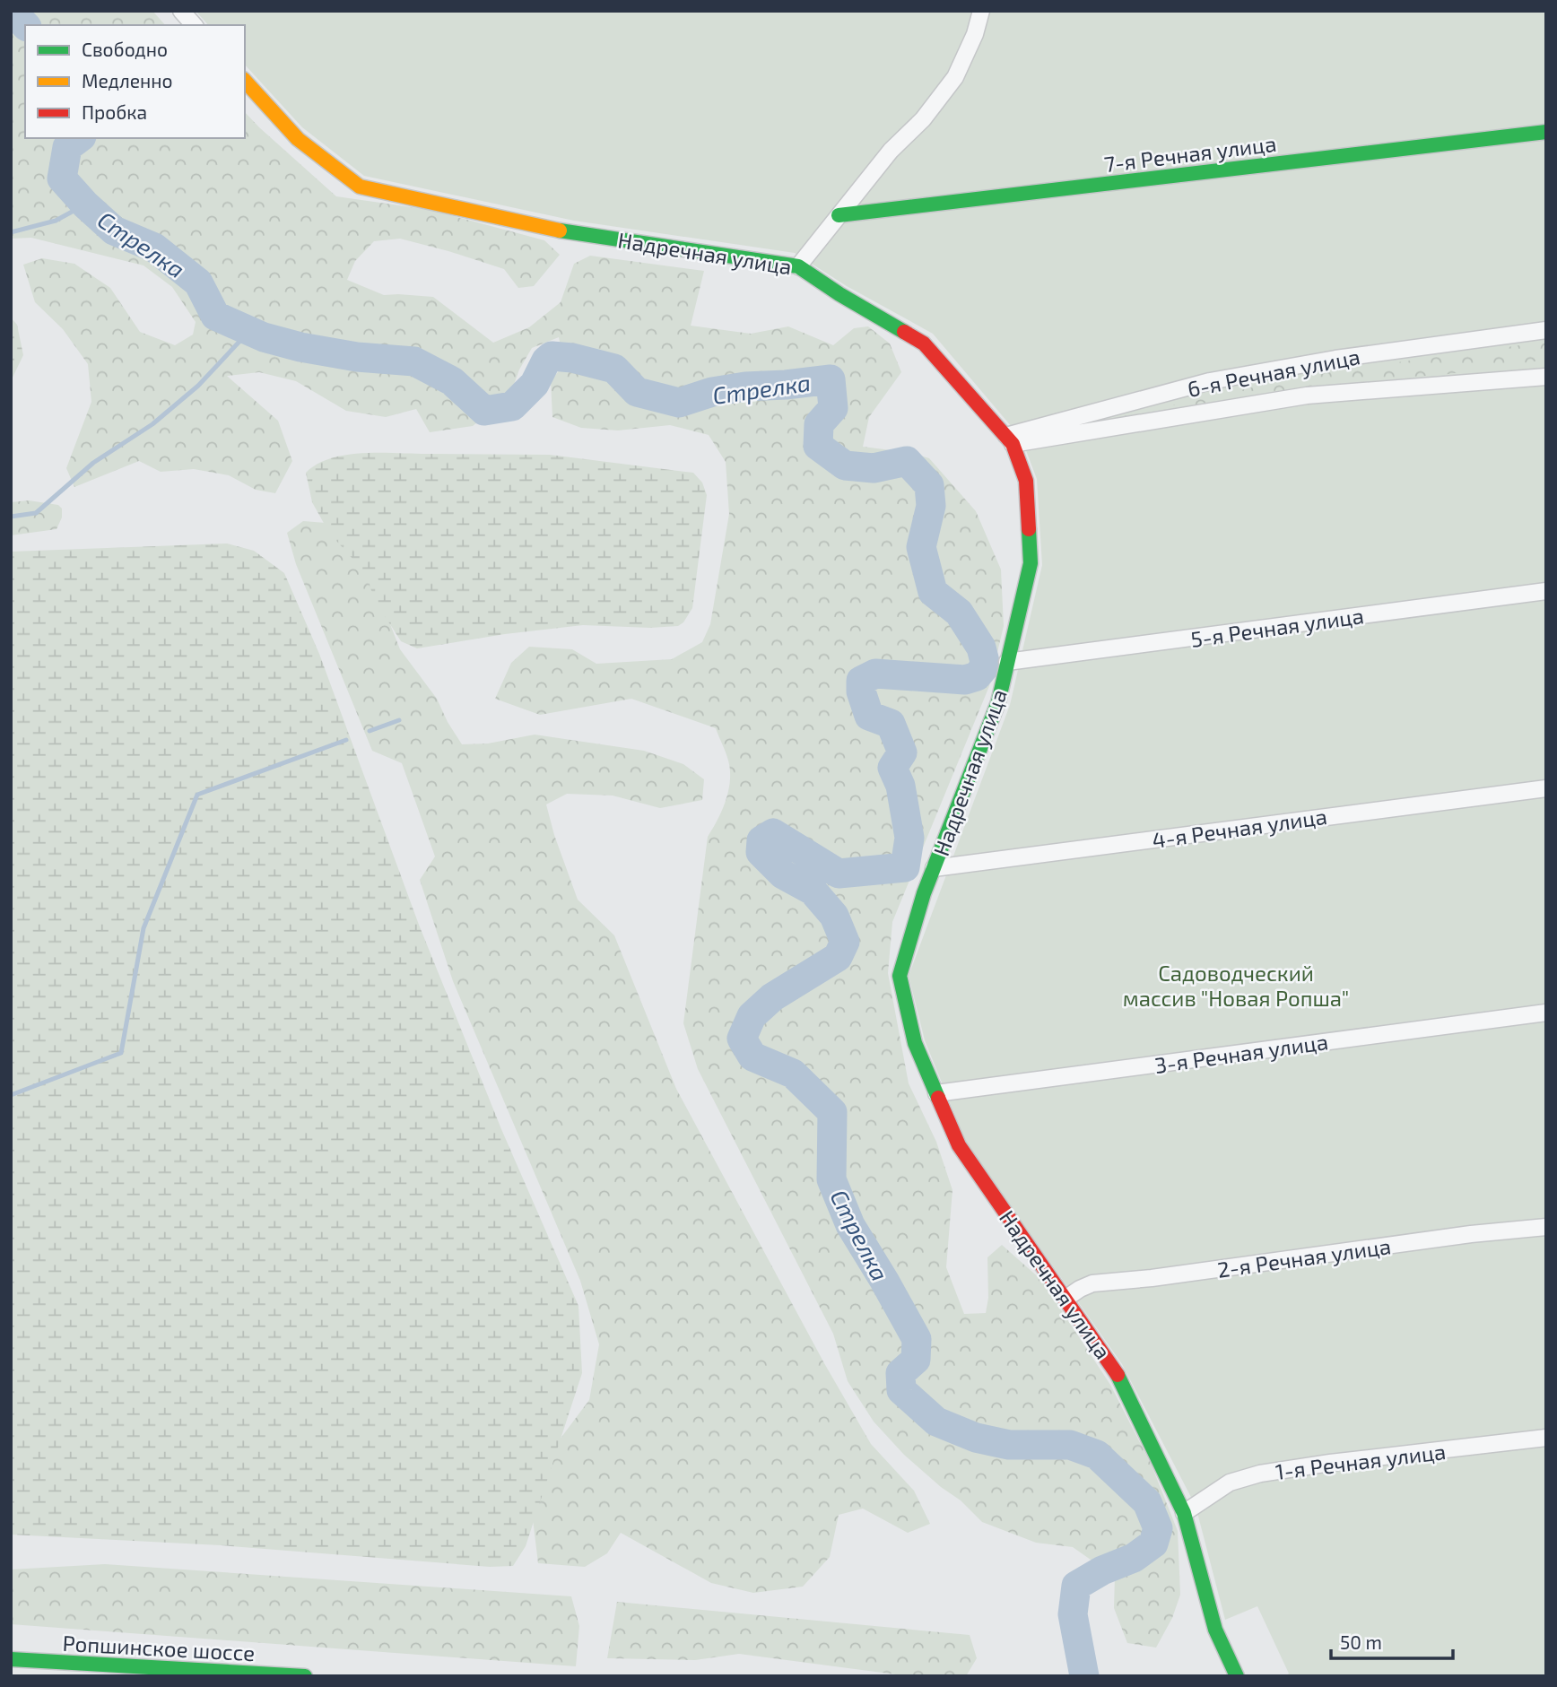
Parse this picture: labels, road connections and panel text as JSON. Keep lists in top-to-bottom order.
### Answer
{
  "streets": {
    "street": [
      "7-я Речная улица",
      "Надречная улица",
      "6-я Речная улица",
      "5-я Речная улица",
      "4-я Речная улица",
      "3-я Речная улица",
      "2-я Речная улица",
      "1-я Речная улица",
      "Ропшинское шоссе"
    ]
  },
  "crossings": [
    ["Надречная улица", "6-я Речная улица"],
    ["Надречная улица", "5-я Речная улица"],
    ["Надречная улица", "4-я Речная улица"],
    ["Надречная улица", "3-я Речная улица"],
    ["Надречная улица", "2-я Речная улица"],
    ["Надречная улица", "1-я Речная улица"]
  ],
  "water": ["Стрелка"],
  "parks": ["Садоводческий массив \"Новая Ропша\""],
  "legend": ["Свободно", "Медленно", "Пробка"],
  "scale_bar": "50 m"
}
